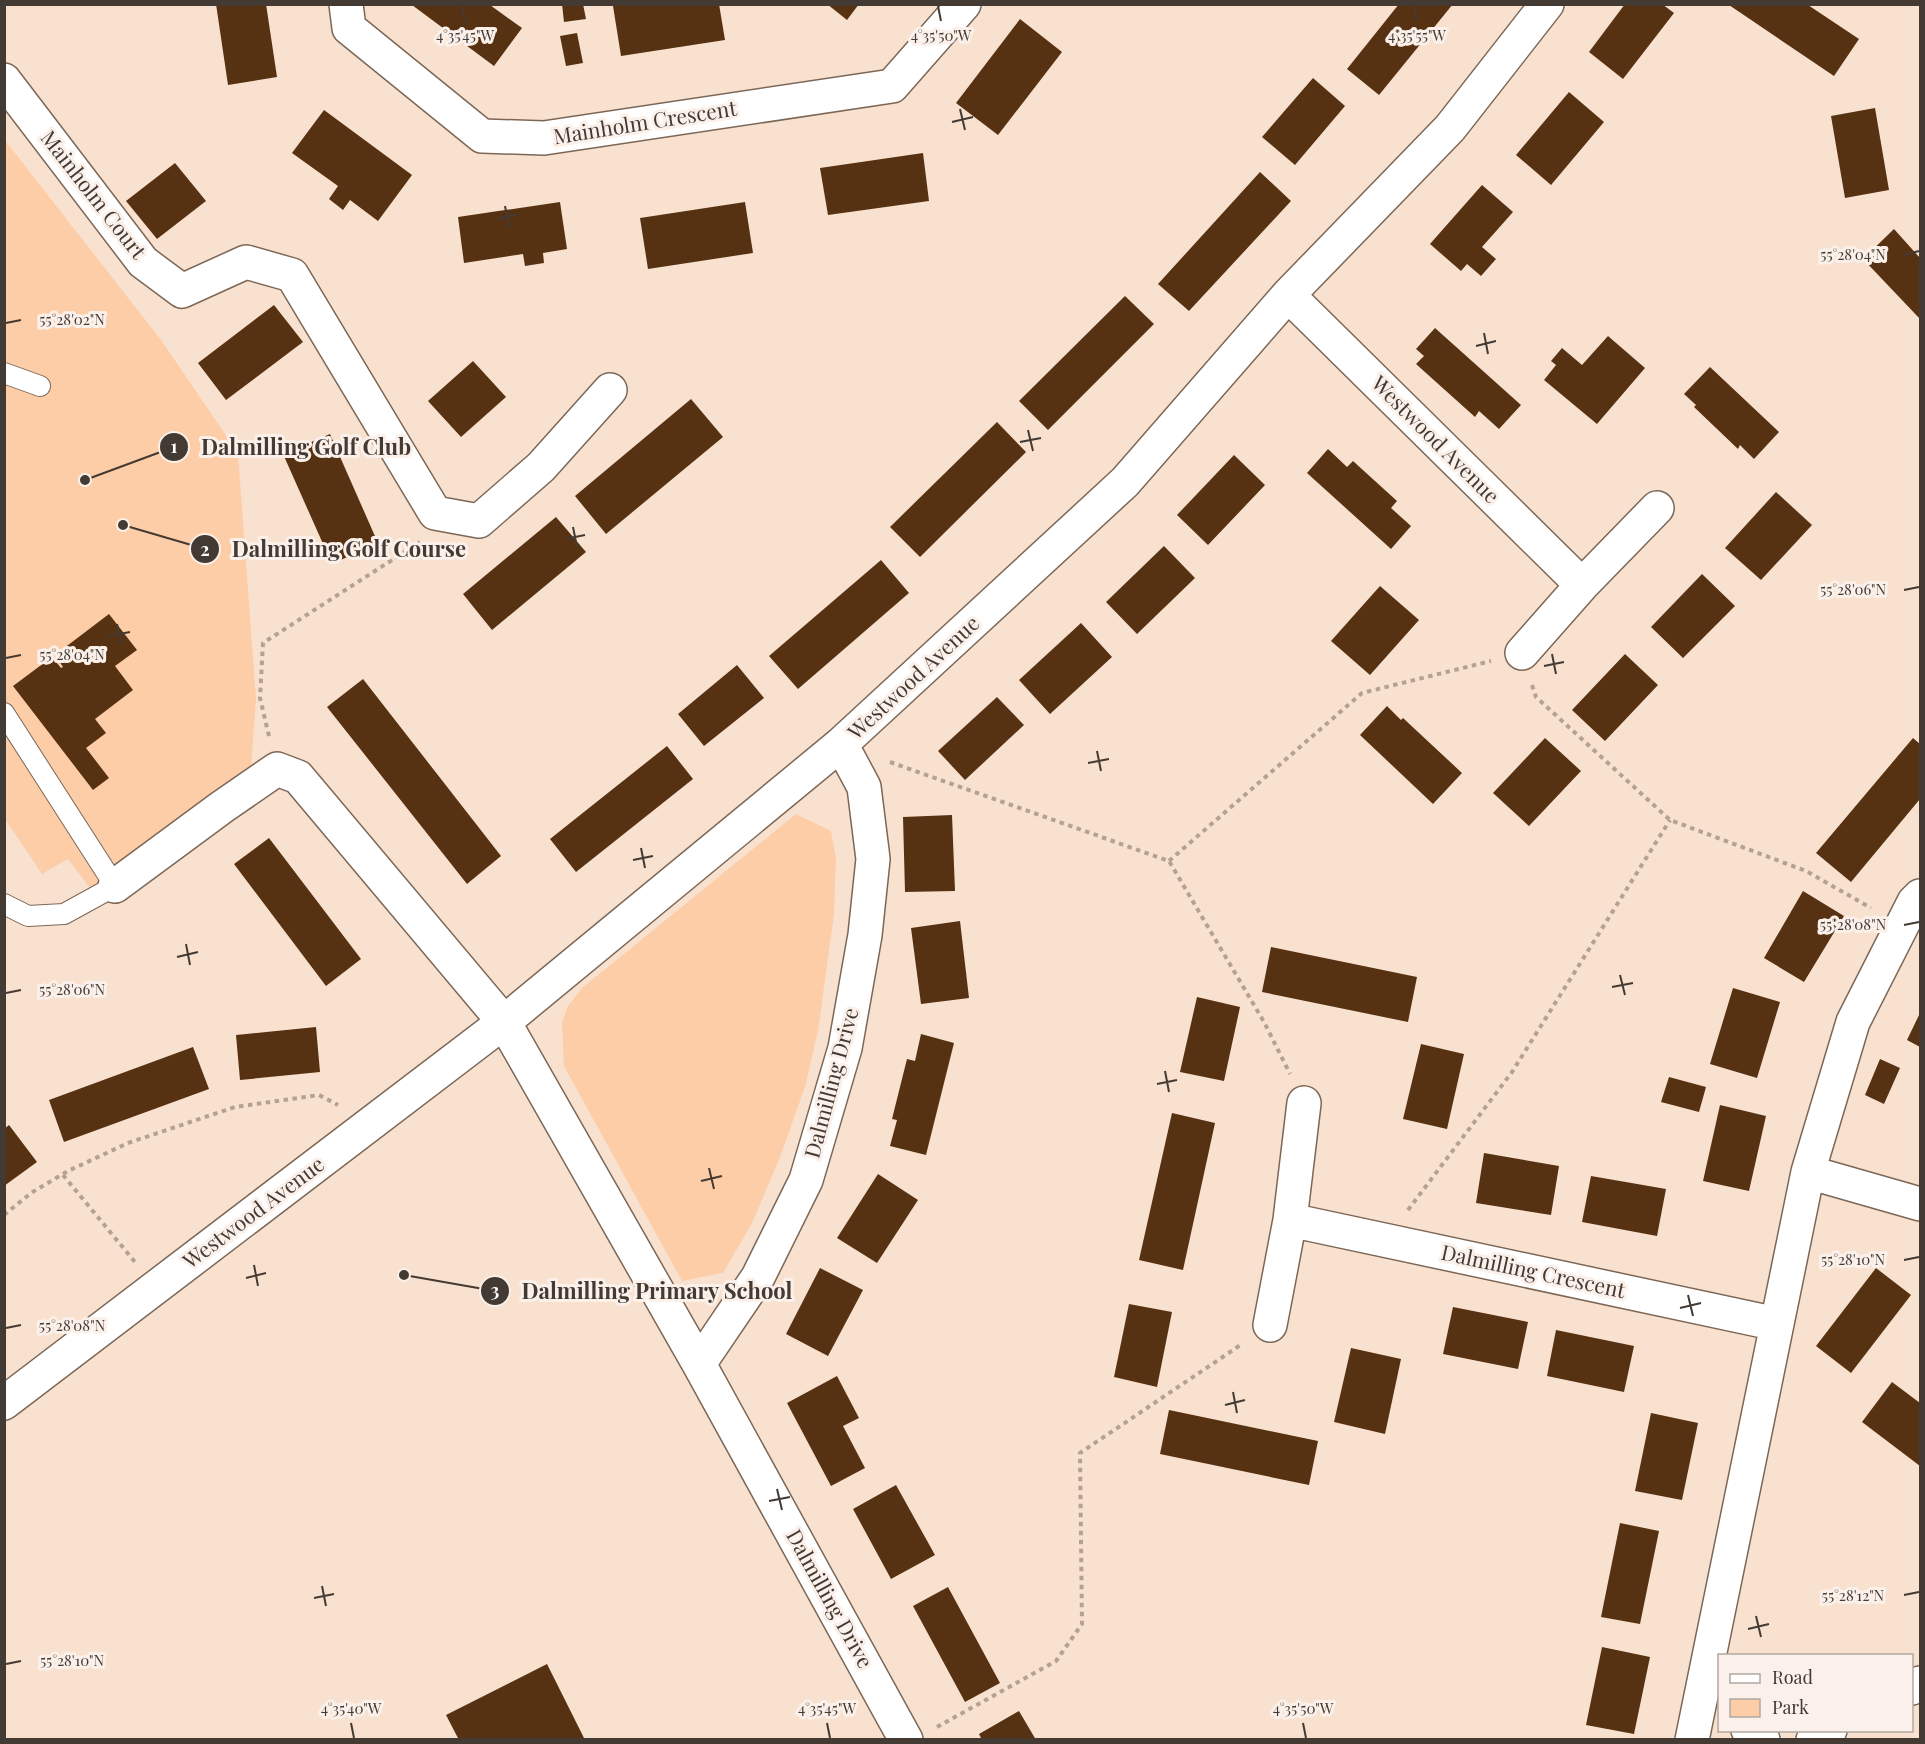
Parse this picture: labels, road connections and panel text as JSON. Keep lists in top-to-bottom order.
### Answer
{
  "streets": {
    "street": [
      "Mainholm Crescent",
      "Mainholm Court",
      "Westwood Avenue",
      "Dalmilling Drive",
      "Dalmilling Crescent"
    ]
  },
  "crossings": [
    ["Westwood Avenue", "Dalmilling Drive"]
  ],
  "places": ["Dalmilling Golf Club", "Dalmilling Golf Course", "Dalmilling Primary School"],
  "legend": ["Road", "Park"],
  "coordinates": [
    "4°35'45\"W",
    "4°35'50\"W",
    "4°35'55\"W",
    "55°28'04\"N",
    "55°28'02\"N",
    "55°28'06\"N",
    "55°28'08\"N",
    "55°28'10\"N",
    "55°28'12\"N",
    "4°35'40\"W"
  ]
}
